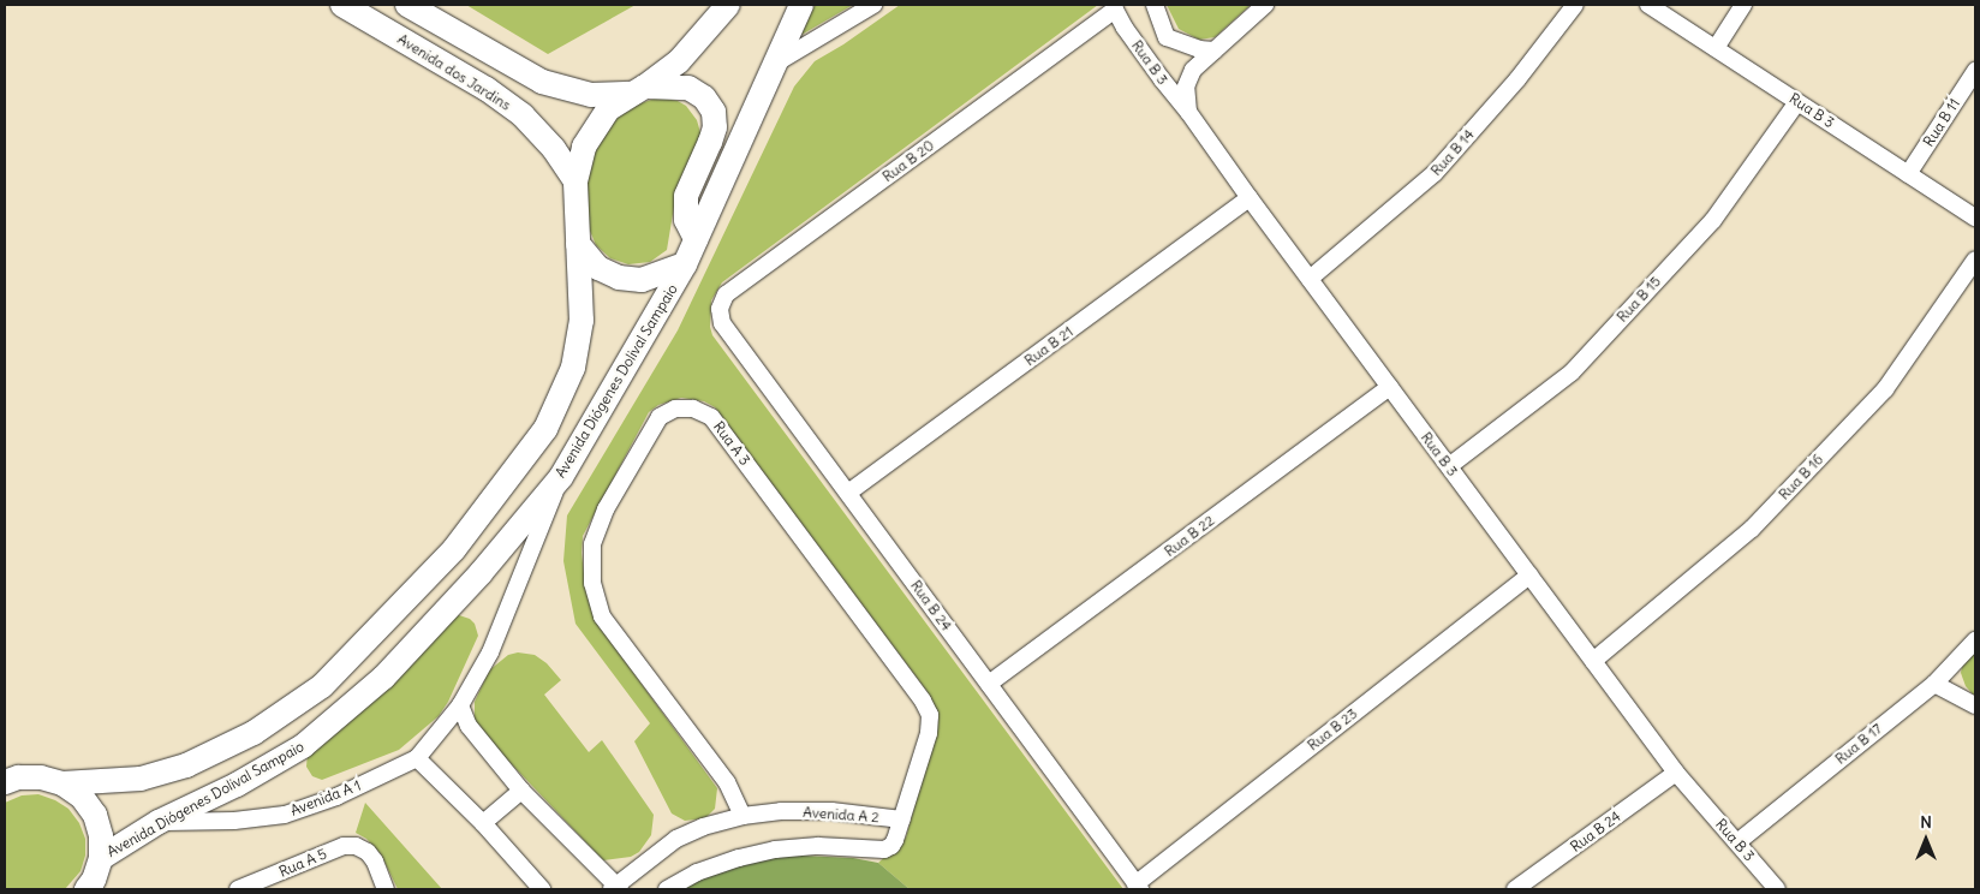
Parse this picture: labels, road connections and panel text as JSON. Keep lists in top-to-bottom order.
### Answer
{
  "streets": {
    "street": [
      "Rua B 3",
      "Avenida dos Jardins",
      "Rua B 11",
      "Rua B 14",
      "Rua B 20",
      "Rua B 15",
      "Rua B 21",
      "Avenida Diógenes Dolival Sampaio",
      "Rua A 3",
      "Rua B 16",
      "Rua B 22",
      "Rua B 24",
      "Rua B 23",
      "Rua B 17",
      "Avenida A 1",
      "Avenida A 2",
      "Rua A 5"
    ]
  },
  "crossings": [
    ["Rua B 3", "Rua B 11"],
    ["Rua B 3", "Rua B 14"],
    ["Rua B 3", "Rua B 20"],
    ["Rua B 3", "Rua B 15"],
    ["Rua B 3", "Rua B 21"],
    ["Rua B 3", "Rua B 16"],
    ["Rua B 3", "Rua B 22"],
    ["Rua B 3", "Rua B 24"],
    ["Rua B 3", "Rua B 23"],
    ["Rua B 3", "Rua B 17"],
    ["Rua B 20", "Rua B 24"],
    ["Rua B 21", "Rua B 24"],
    ["Avenida Diógenes Dolival Sampaio", "Avenida A 1"],
    ["Rua A 3", "Avenida A 2"],
    ["Rua B 22", "Rua B 24"],
    ["Rua B 24", "Rua B 23"]
  ],
  "north": "top"
}
